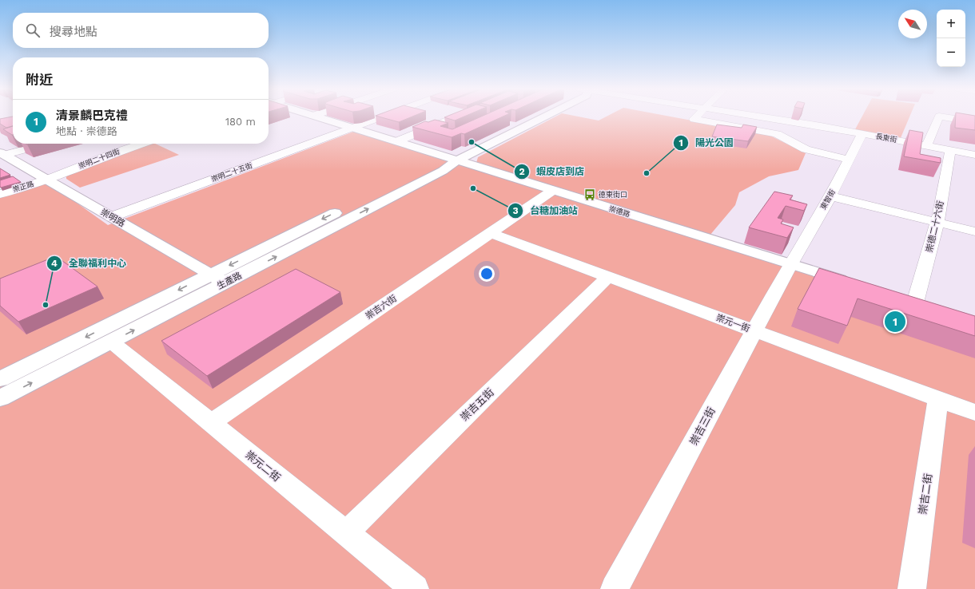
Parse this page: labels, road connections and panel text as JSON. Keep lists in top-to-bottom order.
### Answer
{
  "streets": {
    "street": [
      "長東街",
      "崇明二十四街",
      "崇明二十五街",
      "崇正路",
      "東智街",
      "崇德路",
      "崇明路",
      "崇德二十六街",
      "生產路",
      "崇吉六街",
      "崇元一街",
      "崇吉五街",
      "崇吉三街",
      "崇元二街",
      "崇吉二街"
    ]
  },
  "crossings": [
    ["長東街", "東智街"],
    ["長東街", "崇德二十六街"],
    ["崇明二十四街", "崇正路"],
    ["崇明二十四街", "崇明路"],
    ["崇明二十五街", "崇德路"],
    ["崇明二十五街", "崇明路"],
    ["崇正路", "崇明路"],
    ["東智街", "崇德路"],
    ["東智街", "崇吉三街"],
    ["崇德路", "生產路"],
    ["崇德路", "崇吉六街"],
    ["崇德路", "崇吉三街"],
    ["崇明路", "生產路"],
    ["生產路", "崇元二街"],
    ["崇吉六街", "崇元一街"],
    ["崇吉六街", "崇元二街"],
    ["崇元一街", "崇吉五街"],
    ["崇元一街", "崇吉三街"],
    ["崇元一街", "崇吉二街"],
    ["崇吉五街", "崇元二街"]
  ],
  "places": {
    "other": [
      "蝦皮店到店",
      "陽光公園",
      "台糖加油站",
      "全聯福利中心"
    ],
    "bus stop": ["德東街口"]
  },
  "north": "top left",
  "page": {
    "map_buttons": ["+", "−"],
    "search": "搜尋地點",
    "heading": "附近",
    "list": [
      {
        "mark": "1",
        "name": "清景麟巴克禮",
        "note": "地點 · 崇德路",
        "value": "180 m"
      }
    ],
    "pins": "1"
  }
}
